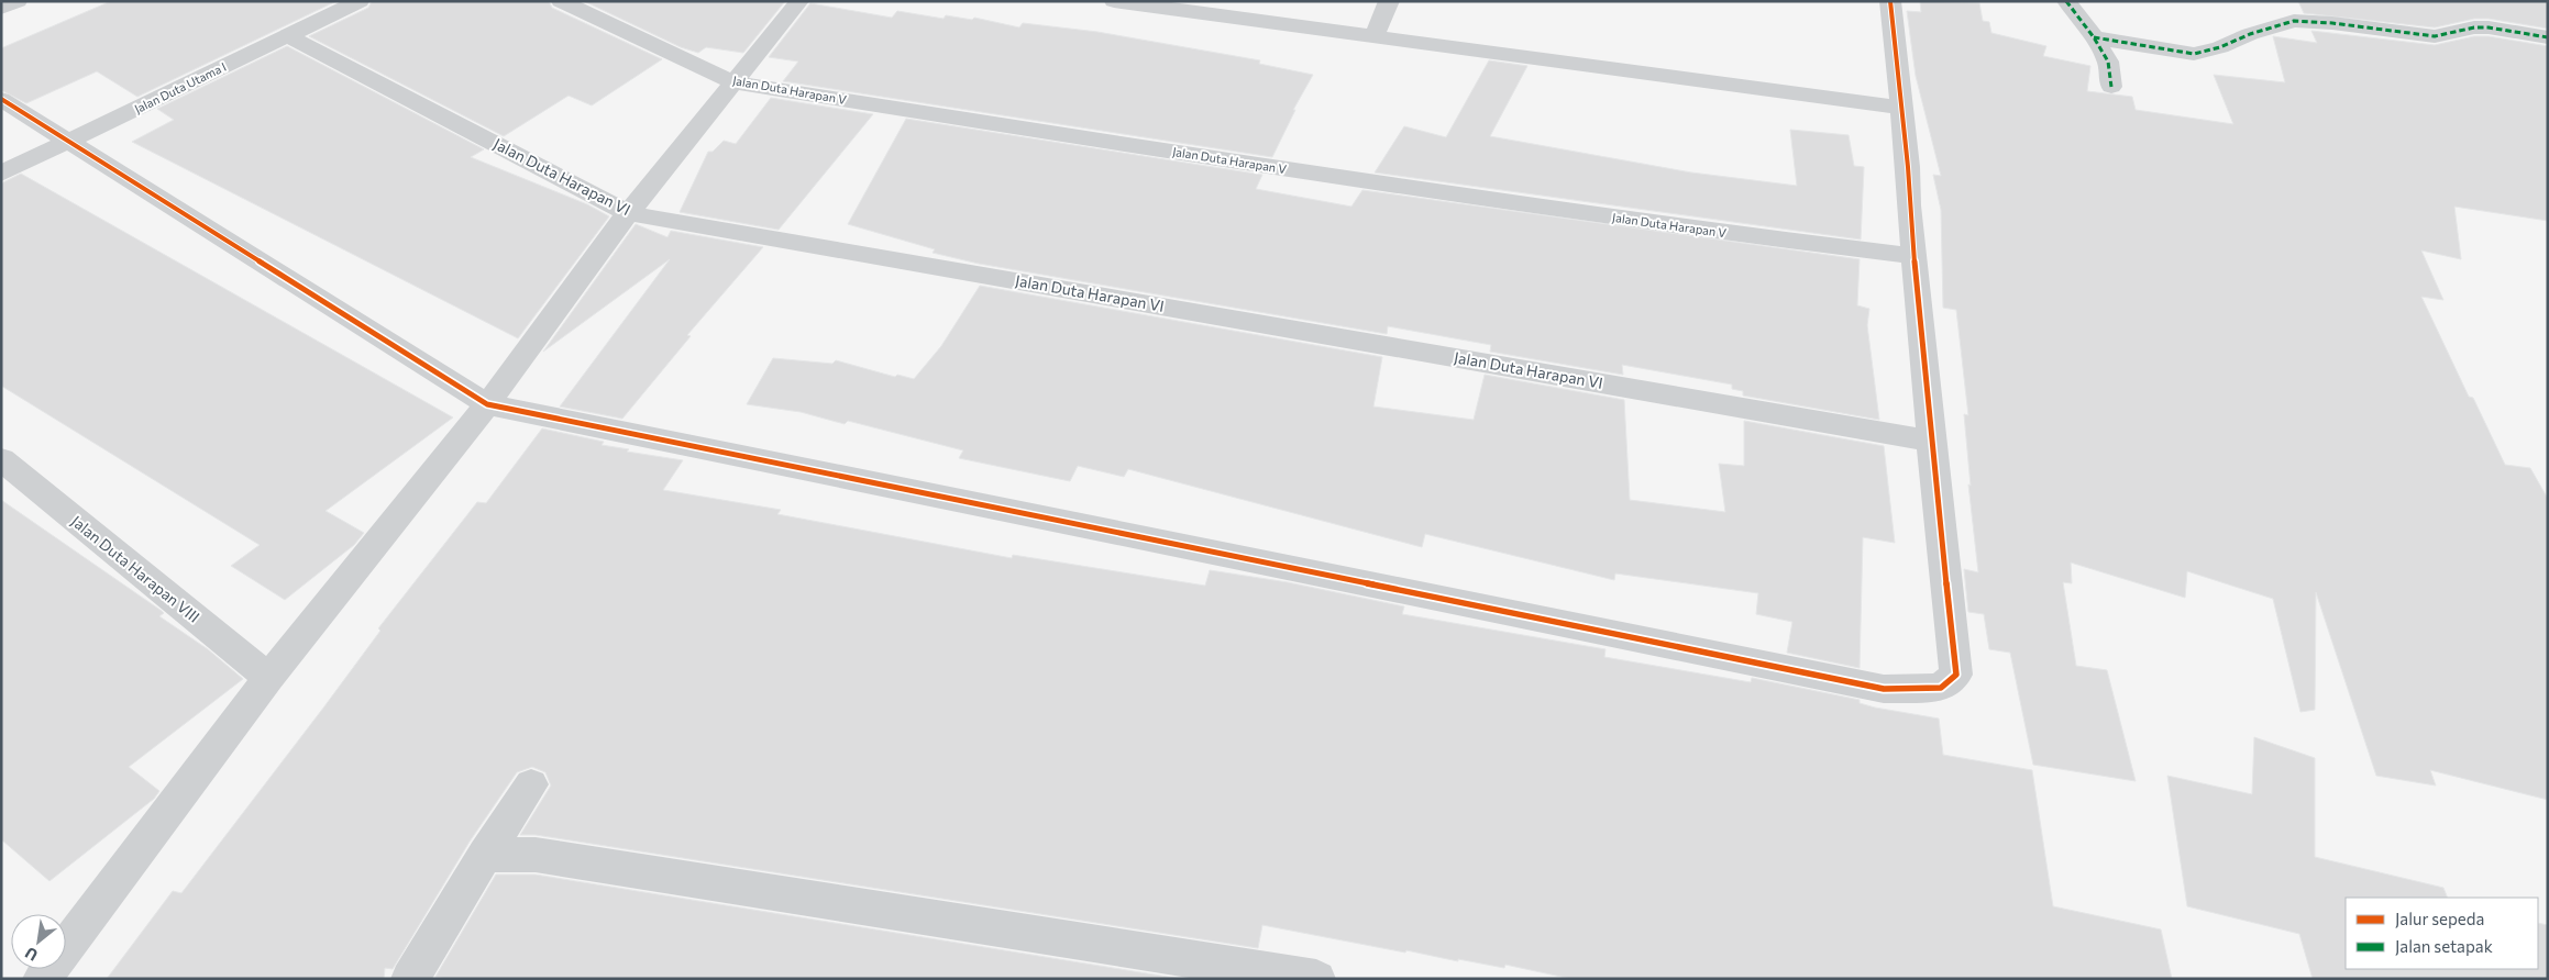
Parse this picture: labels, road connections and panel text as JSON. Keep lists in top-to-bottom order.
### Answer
{
  "streets": {
    "street": [
      "Jalan Duta Utama I",
      "Jalan Duta Harapan V",
      "Jalan Duta Harapan VI",
      "Jalan Duta Harapan VIII"
    ]
  },
  "crossings": [
    ["Jalan Duta Utama I", "Jalan Duta Harapan VI"]
  ],
  "legend": ["Jalur sepeda", "Jalan setapak"],
  "north": "bottom left"
}
